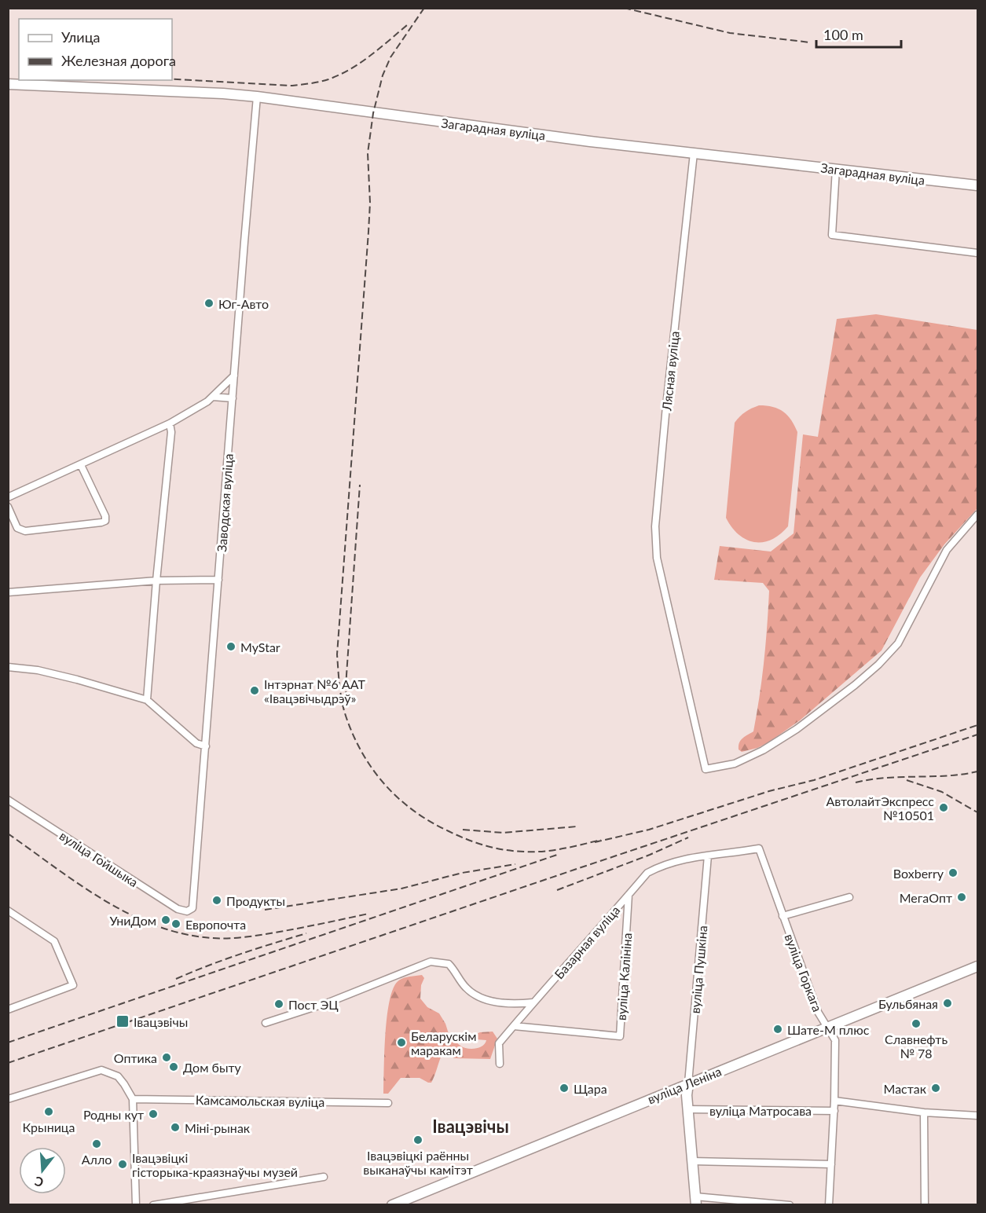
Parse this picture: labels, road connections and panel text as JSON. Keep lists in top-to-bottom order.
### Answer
{
  "streets": {
    "main road": ["Загарадная вуліца", "вуліца Леніна"],
    "street": [
      "Лясная вуліца",
      "Заводская вуліца",
      "вуліца Гойшыка",
      "Базарная вуліца",
      "вуліца Пушкіна",
      "вуліца Горкага",
      "вуліца Калініна",
      "Камсамольская вуліца",
      "вуліца Матросава"
    ]
  },
  "crossings": [
    ["Загарадная вуліца", "Лясная вуліца"],
    ["Загарадная вуліца", "Заводская вуліца"],
    ["Заводская вуліца", "вуліца Гойшыка"],
    ["Базарная вуліца", "вуліца Пушкіна"],
    ["Базарная вуліца", "вуліца Горкага"],
    ["Базарная вуліца", "вуліца Калініна"],
    ["вуліца Пушкіна", "вуліца Леніна"],
    ["вуліца Горкага", "вуліца Леніна"],
    ["вуліца Горкага", "вуліца Матросава"]
  ],
  "districts": ["Івацэвічы"],
  "places": {
    "other": [
      "Юг-Авто",
      "MyStar",
      "Інтэрнат №6 ААТ «Івацэвічыдрэў»",
      "АвтолайтЭкспресс №10501",
      "Boxberry",
      "МегаОпт",
      "Продукты",
      "УниДом",
      "Европочта",
      "Бульбяная",
      "Пост ЭЦ",
      "Славнефть № 78",
      "Шате-М плюс",
      "Беларускім маракам",
      "Оптика",
      "Дом быту",
      "Щара",
      "Мастак",
      "Крыница",
      "Родны кут",
      "Міні-рынак",
      "Івацэвіцкі раённы выканаўчы камітэт",
      "Алло",
      "Івацэвіцкі гісторыка-краязнаўчы музей"
    ],
    "transit": ["Івацэвічы"]
  },
  "legend": ["Улица", "Железная дорога"],
  "scale_bar": "100 m",
  "north": "bottom"
}
